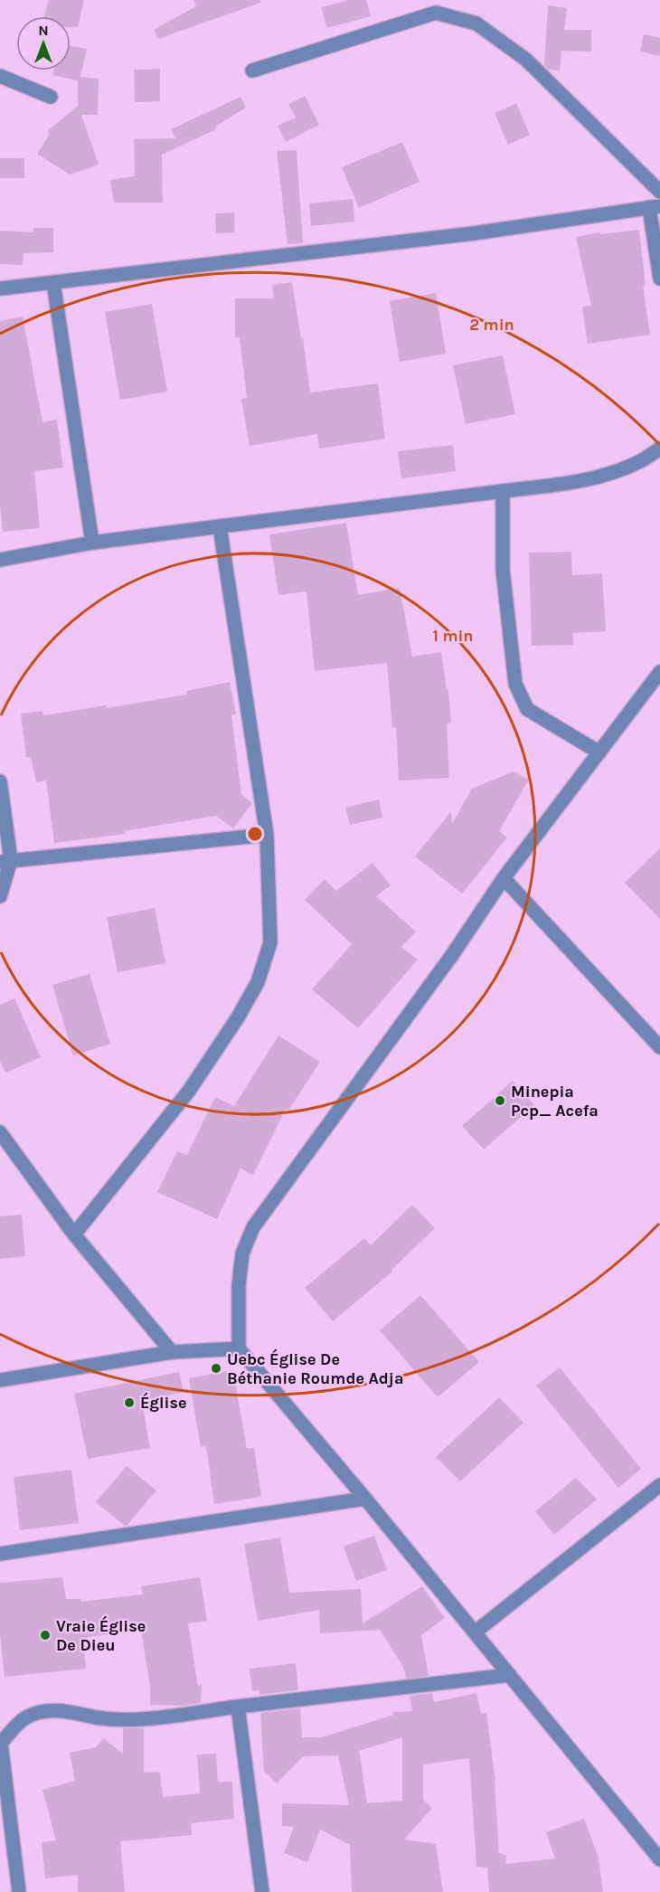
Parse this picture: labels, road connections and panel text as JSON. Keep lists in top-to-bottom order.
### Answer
{
  "places": [
    "Minepia Pcp_ Acefa",
    "Uebc Église De Béthanie Roumde Adja",
    "Église",
    "Vraie Église De Dieu"
  ],
  "north": "top",
  "rings": ["2 min", "1 min"]
}
